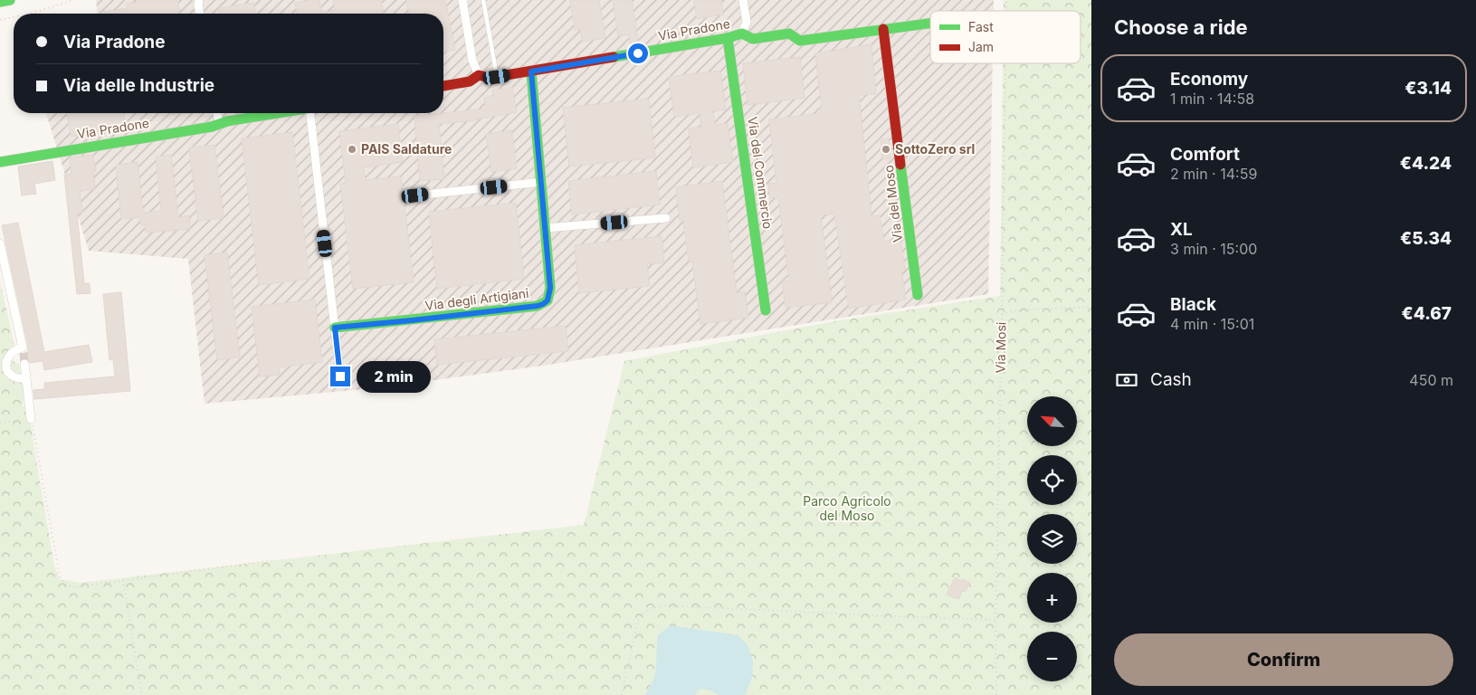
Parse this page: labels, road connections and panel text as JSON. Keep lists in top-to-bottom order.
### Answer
{
  "streets": {
    "street": [
      "Via Pradone",
      "Via del Commercio",
      "Via del Moso",
      "Via degli Artigiani"
    ],
    "path": ["Via Mosi"]
  },
  "crossings": [
    ["Via Pradone", "Via del Commercio"],
    ["Via Pradone", "Via del Moso"],
    ["Via Pradone", "Via degli Artigiani"]
  ],
  "parks": ["Parco Agricolo del Moso"],
  "places": ["PAIS Saldature", "SottoZero srl"],
  "legend": ["Fast", "Jam"],
  "north": "top left",
  "page": {
    "heading": "Choose a ride",
    "banner": ["Via Pradone", "Via delle Industrie"],
    "list": [
      {
        "name": "Economy",
        "note": "1 min · 14:58",
        "value": "€3.14"
      },
      {
        "name": "Comfort",
        "note": "2 min · 14:59",
        "value": "€4.24"
      },
      {
        "name": "XL",
        "note": "3 min · 15:00",
        "value": "€5.34"
      },
      {
        "name": "Black",
        "note": "4 min · 15:01",
        "value": "€4.67"
      }
    ],
    "pay": ["Cash", "450 m"],
    "bubble": "2 min",
    "map_buttons": ["+", "−"],
    "buttons": "Confirm"
  }
}
